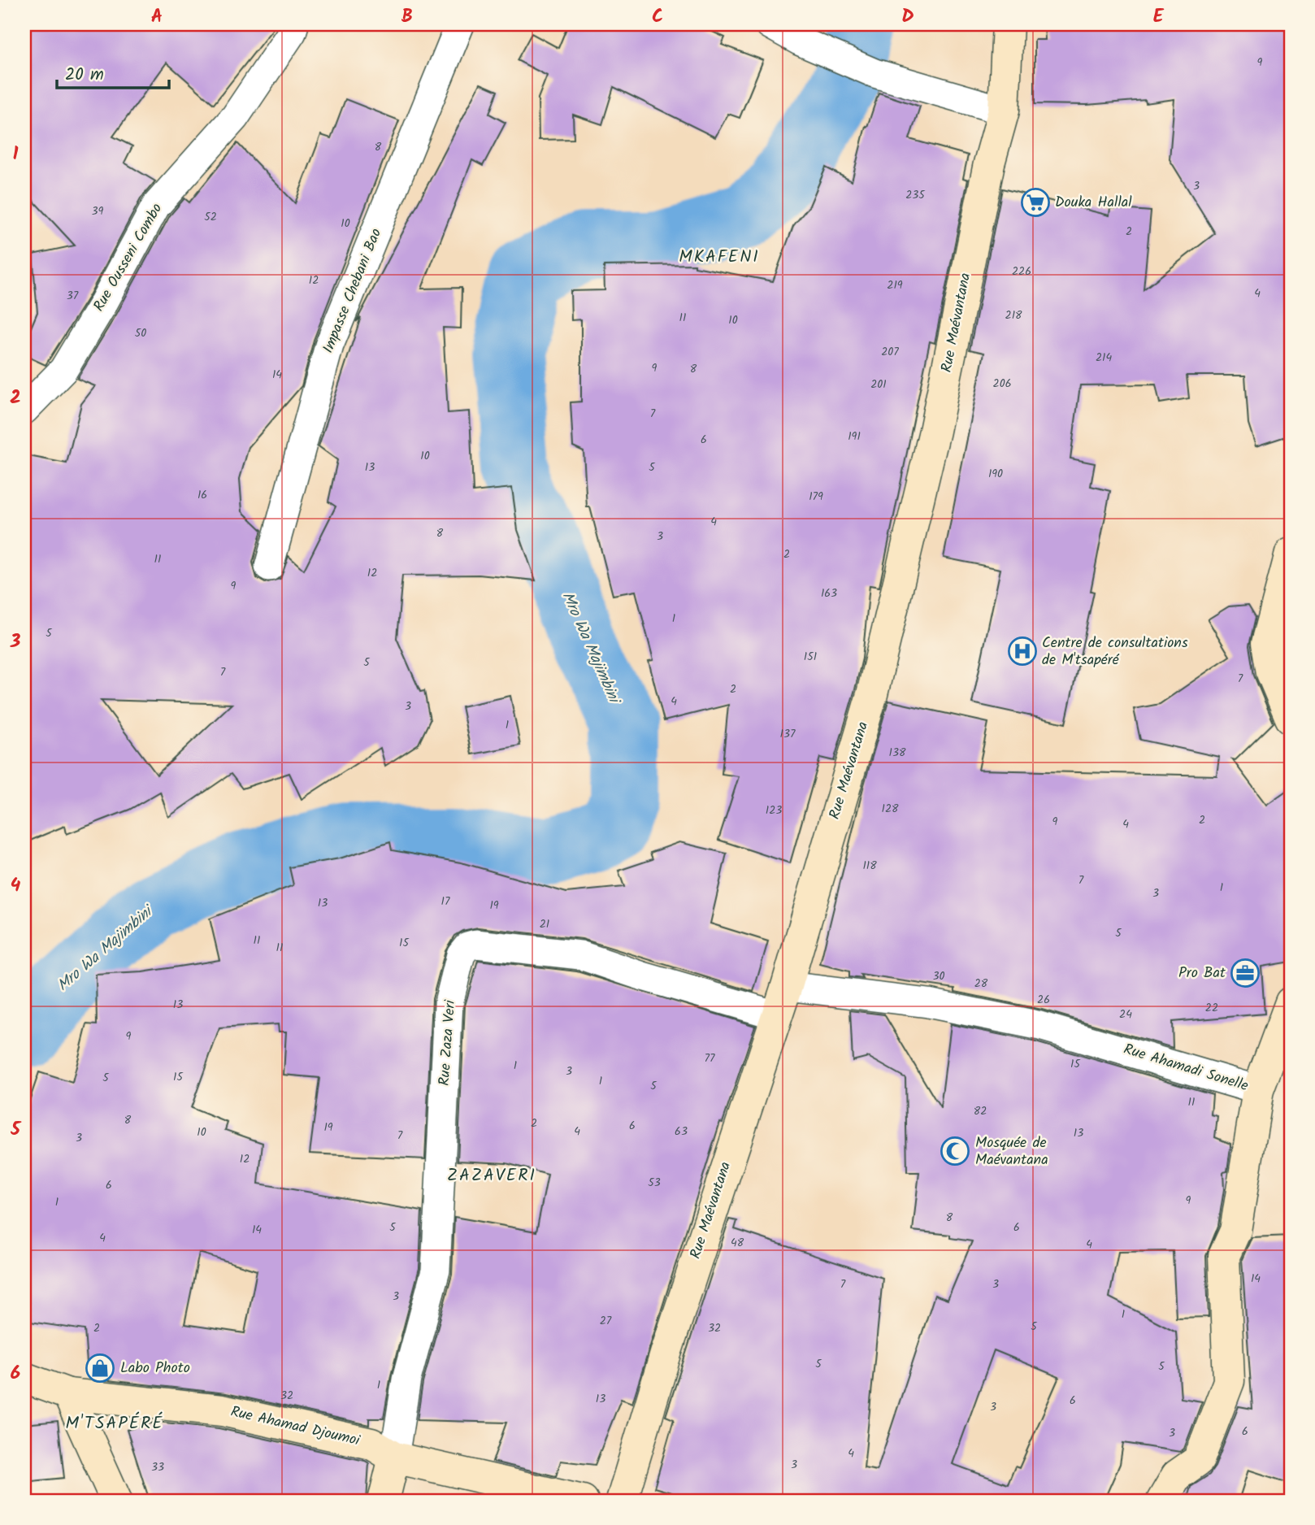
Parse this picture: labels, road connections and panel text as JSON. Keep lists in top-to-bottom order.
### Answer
{
  "streets": {
    "street": [
      "Rue Ousseni Combo",
      "Impasse Chebani Bao",
      "Rue Maévantana",
      "Rue Zaza Veri",
      "Rue Ahamadi Sonelle",
      "Rue Ahamad Djoumoi"
    ]
  },
  "crossings": [
    ["Rue Maévantana", "Rue Zaza Veri"],
    ["Rue Maévantana", "Rue Ahamadi Sonelle"],
    ["Rue Zaza Veri", "Rue Ahamad Djoumoi"]
  ],
  "districts": ["MKAFENI", "ZAZAVERI", "M'TSAPÉRÉ"],
  "water": ["Mro Wa Majimbini"],
  "places": {
    "supermarket": ["Douka Hallal"],
    "hospital": ["Centre de consultations de M'tsapéré"],
    "office": ["Pro Bat"],
    "mosque": ["Mosquée de Maévantana"],
    "shop": ["Labo Photo"]
  },
  "house_numbers": [
    "9",
    "8",
    "3",
    "235",
    "39",
    "52",
    "10",
    "2",
    "226",
    "12",
    "219",
    "4",
    "37",
    "218",
    "11",
    "10",
    "50",
    "207",
    "214",
    "9",
    "8",
    "14",
    "206",
    "201",
    "7",
    "191",
    "6",
    "10",
    "13",
    "5",
    "190",
    "16",
    "179",
    "4",
    "8",
    "3",
    "2",
    "11",
    "12",
    "9",
    "163",
    "1",
    "5",
    "151",
    "5",
    "7",
    "7",
    "2",
    "4",
    "3",
    "1",
    "137",
    "138",
    "128",
    "123",
    "2",
    "9",
    "4",
    "118",
    "7",
    "1",
    "3",
    "17",
    "13",
    "19",
    "21",
    "5",
    "11",
    "15",
    "11",
    "30",
    "28",
    "26",
    "13",
    "22",
    "24",
    "9",
    "77",
    "15",
    "1",
    "3",
    "15",
    "5",
    "1",
    "5",
    "11",
    "82",
    "8",
    "2",
    "6",
    "19",
    "4",
    "63",
    "10",
    "13",
    "7",
    "3",
    "12",
    "53",
    "6",
    "9",
    "1",
    "8",
    "5",
    "6",
    "14",
    "4",
    "48",
    "4",
    "14",
    "7",
    "3",
    "3",
    "1",
    "27",
    "5",
    "2",
    "32",
    "5",
    "5",
    "1",
    "32",
    "13",
    "6",
    "3",
    "6",
    "3",
    "4",
    "3",
    "33"
  ],
  "scale_bar": "20 m",
  "grid": {
    "columns": [
      "A",
      "B",
      "C",
      "D",
      "E"
    ],
    "rows": [
      "1",
      "2",
      "3",
      "4",
      "5",
      "6"
    ]
  }
}
